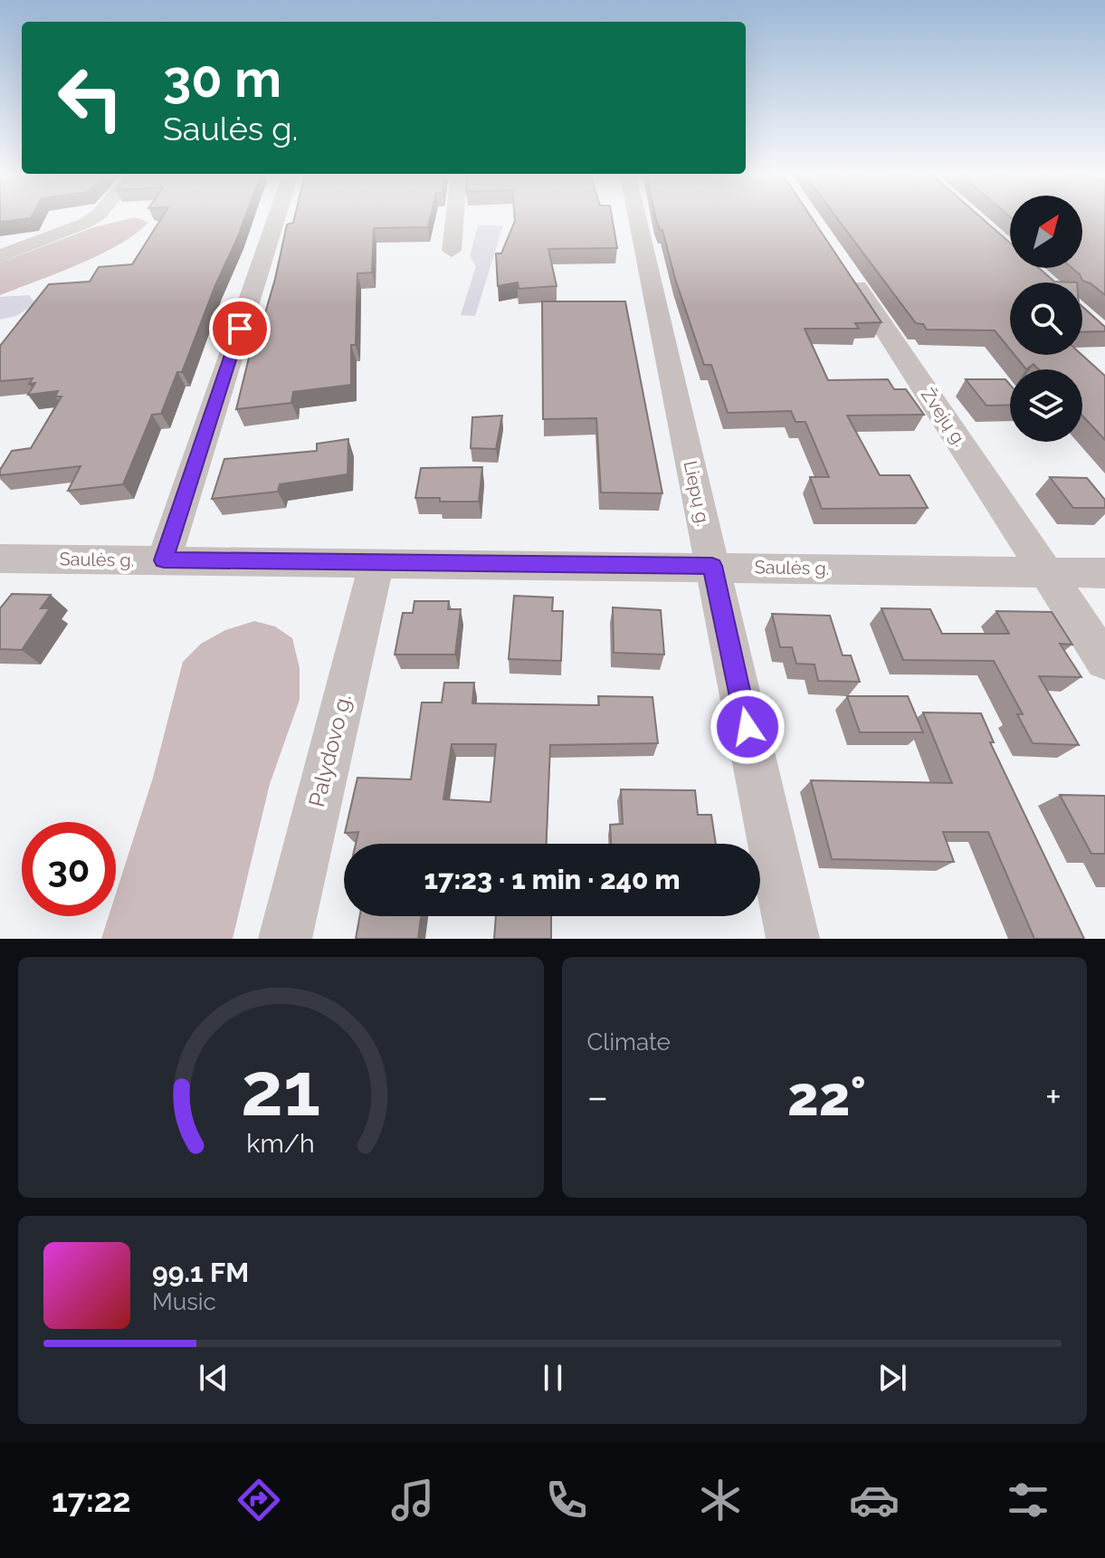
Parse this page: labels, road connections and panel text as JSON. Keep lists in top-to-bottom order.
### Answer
{
  "streets": {
    "street": [
      "Žvejų g.",
      "Liepų g.",
      "Saulės g.",
      "Palydovo g."
    ]
  },
  "crossings": [
    ["Žvejų g.", "Saulės g."],
    ["Liepų g.", "Saulės g."],
    ["Saulės g.", "Palydovo g."]
  ],
  "north": "top right",
  "page": {
    "turn": ["30 m", "Saulės g."],
    "limit": "30",
    "trip": "17:23 · 1 min · 240 m",
    "tile": "Climate",
    "heat": ["−", "22°", "+"],
    "song": ["99.1 FM", "Music"],
    "tabs": "17:22",
    "gauge": ["21", "km/h"]
  }
}
